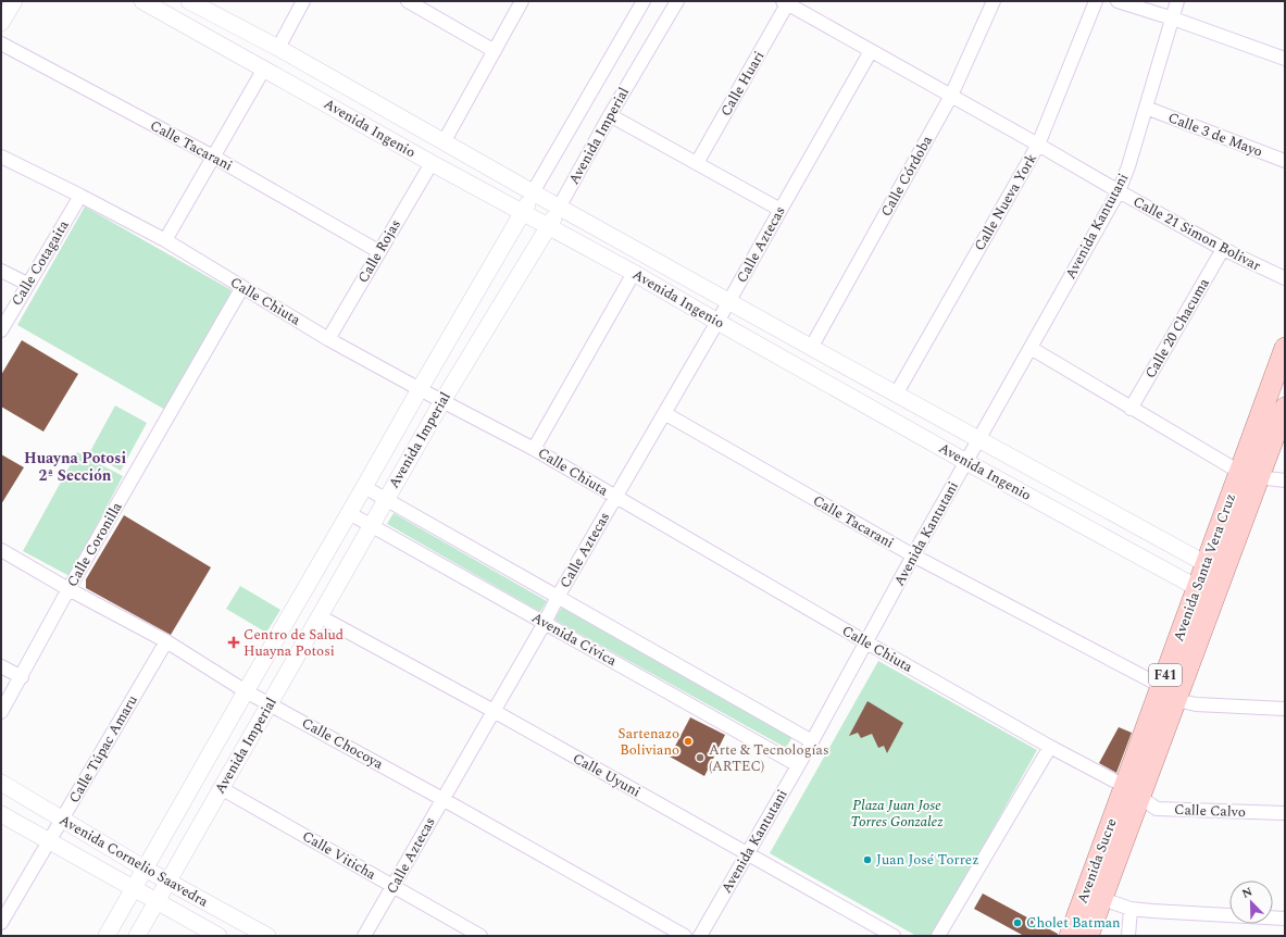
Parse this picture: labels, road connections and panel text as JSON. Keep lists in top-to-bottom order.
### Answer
{
  "streets": {
    "main road": ["Avenida Santa Vera Cruz", "F41", "Avenida Sucre"],
    "street": [
      "Calle Huari",
      "Avenida Ingenio",
      "Calle 3 de Mayo",
      "Avenida Imperial",
      "Calle Tacarani",
      "Calle Córdoba",
      "Calle Nueva York",
      "Avenida Kantutani",
      "Calle 21 Simon Bolivar",
      "Calle Aztecas",
      "Calle Rojas",
      "Calle Cotagaita",
      "Calle Chiuta",
      "Calle 20 Chacuma",
      "Calle Coronilla",
      "Avenida Cívica",
      "Calle Chocoya",
      "Calle Túpac Amaru",
      "Calle Uyuni",
      "Calle Calvo",
      "Calle Viticha",
      "Avenida Cornelio Saavedra"
    ]
  },
  "crossings": [
    ["Calle Huari", "Calle 21 Simon Bolivar"],
    ["Avenida Ingenio", "Avenida Imperial"],
    ["Avenida Ingenio", "Calle Córdoba"],
    ["Avenida Ingenio", "Calle Nueva York"],
    ["Avenida Ingenio", "Avenida Kantutani"],
    ["Avenida Ingenio", "Calle Aztecas"],
    ["Avenida Ingenio", "Calle Rojas"],
    ["Avenida Ingenio", "Avenida Santa Vera Cruz"],
    ["Calle 3 de Mayo", "Avenida Kantutani"],
    ["Avenida Imperial", "Calle Chiuta"],
    ["Avenida Imperial", "Avenida Cívica"],
    ["Avenida Imperial", "Calle Chocoya"],
    ["Avenida Imperial", "Calle Uyuni"],
    ["Avenida Imperial", "Calle Viticha"],
    ["Avenida Imperial", "Avenida Cornelio Saavedra"],
    ["Calle Tacarani", "Avenida Kantutani"],
    ["Calle Tacarani", "Calle Aztecas"],
    ["Calle Tacarani", "Calle Rojas"],
    ["Calle Tacarani", "Avenida Santa Vera Cruz"],
    ["Calle Córdoba", "Calle 21 Simon Bolivar"],
    ["Calle Nueva York", "Calle 21 Simon Bolivar"],
    ["Avenida Kantutani", "Calle 21 Simon Bolivar"],
    ["Avenida Kantutani", "Calle Chiuta"],
    ["Avenida Kantutani", "Avenida Cívica"],
    ["Avenida Kantutani", "Calle Uyuni"],
    ["Calle 21 Simon Bolivar", "Calle Aztecas"],
    ["Calle 21 Simon Bolivar", "Calle 20 Chacuma"],
    ["Calle Aztecas", "Calle Chiuta"],
    ["Calle Aztecas", "Avenida Cívica"],
    ["Calle Aztecas", "Calle Chocoya"],
    ["Calle Aztecas", "Calle Uyuni"],
    ["Calle Aztecas", "Calle Viticha"],
    ["Calle Rojas", "Calle Chiuta"],
    ["Calle Cotagaita", "Calle Chiuta"],
    ["Calle Chiuta", "Calle Coronilla"],
    ["Calle Chiuta", "Avenida Santa Vera Cruz"],
    ["Calle Chiuta", "Calle Calvo"],
    ["Calle Chiuta", "Avenida Sucre"],
    ["Calle Coronilla", "Calle Chocoya"],
    ["Avenida Santa Vera Cruz", "Calle Calvo"],
    ["Avenida Santa Vera Cruz", "Avenida Sucre"],
    ["Calle Chocoya", "Calle Túpac Amaru"],
    ["Calle Túpac Amaru", "Avenida Cornelio Saavedra"],
    ["Calle Calvo", "Avenida Sucre"]
  ],
  "districts": ["Huayna Potosi 2ª Sección"],
  "parks": ["Plaza Juan Jose Torres Gonzalez"],
  "places": {
    "health": ["Centro de Salud Huayna Potosi"],
    "other": [
      "Sartenazo Boliviano",
      "Arte & Tecnologías (ARTEC)",
      "Juan José Torrez",
      "Cholet Batman"
    ]
  },
  "north": "top left"
}
